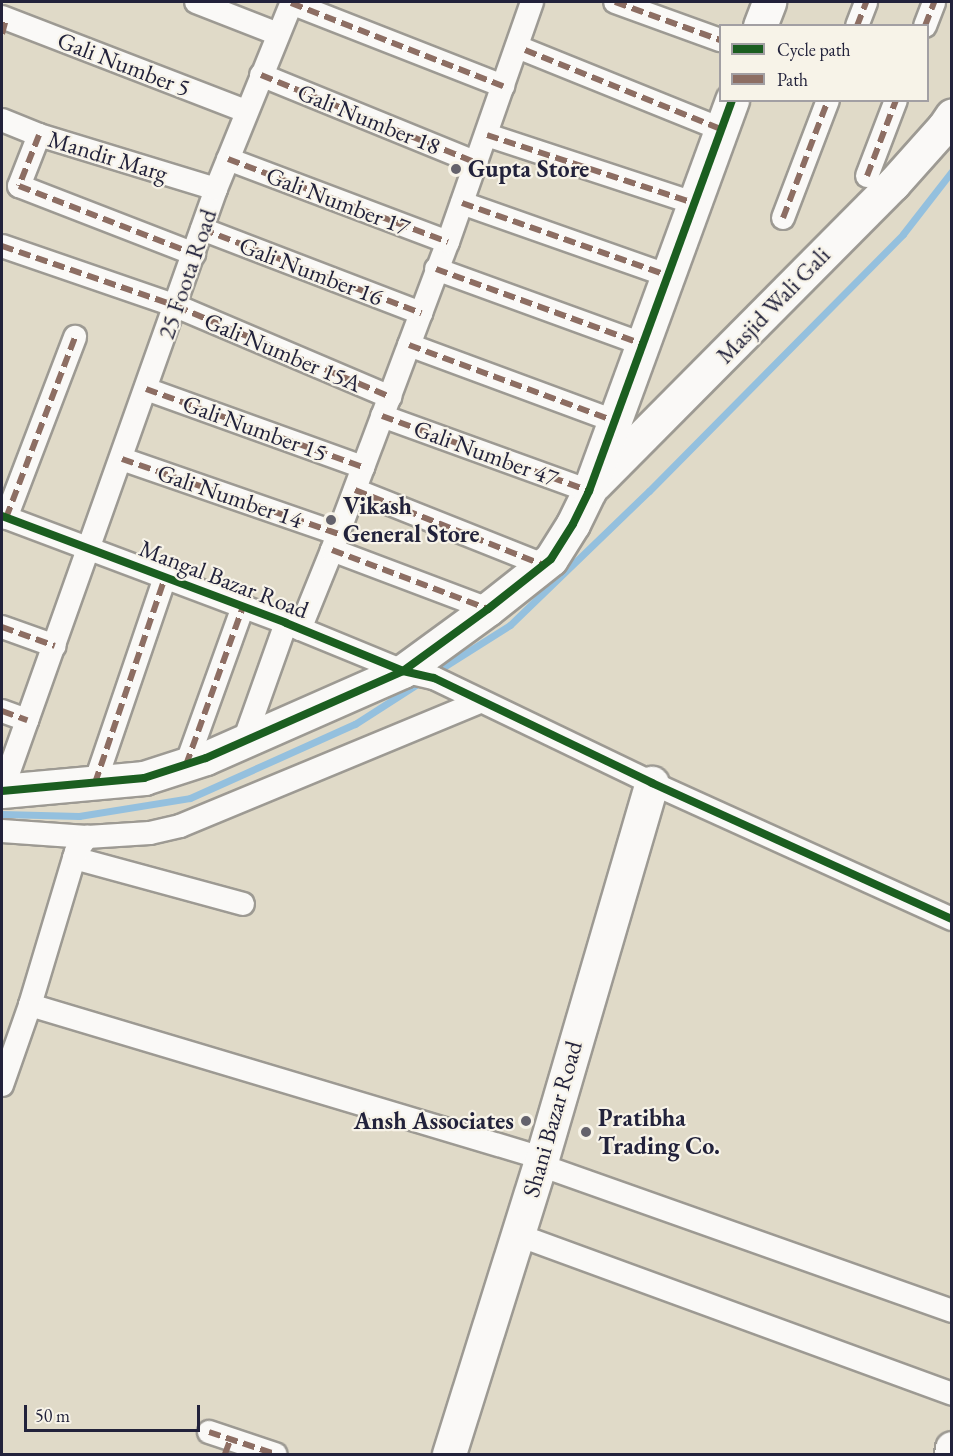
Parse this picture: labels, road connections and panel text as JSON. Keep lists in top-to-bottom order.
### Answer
{
  "streets": {
    "street": [
      "Gali Number 5",
      "Gali Number 18",
      "Mandir Marg",
      "Gali Number 17",
      "Gali Number 16",
      "25 Foota Road",
      "Masjid Wali Gali",
      "Gali Number 15A",
      "Gali Number 15",
      "Gali Number 47",
      "Gali Number 14",
      "Mangal Bazar Road",
      "Shani Bazar Road"
    ]
  },
  "crossings": [
    ["Gali Number 5", "25 Foota Road"],
    ["Gali Number 18", "25 Foota Road"],
    ["Mandir Marg", "25 Foota Road"],
    ["Gali Number 17", "25 Foota Road"],
    ["Gali Number 16", "25 Foota Road"],
    ["25 Foota Road", "Gali Number 15A"],
    ["25 Foota Road", "Gali Number 15"],
    ["25 Foota Road", "Gali Number 14"],
    ["25 Foota Road", "Mangal Bazar Road"],
    ["Masjid Wali Gali", "Gali Number 47"],
    ["Gali Number 15A", "Gali Number 47"],
    ["Mangal Bazar Road", "Shani Bazar Road"]
  ],
  "places": [
    "Gupta Store",
    "Vikash General Store",
    "Ansh Associates",
    "Pratibha Trading Co."
  ],
  "legend": ["Cycle path", "Path"],
  "scale_bar": "50 m"
}
